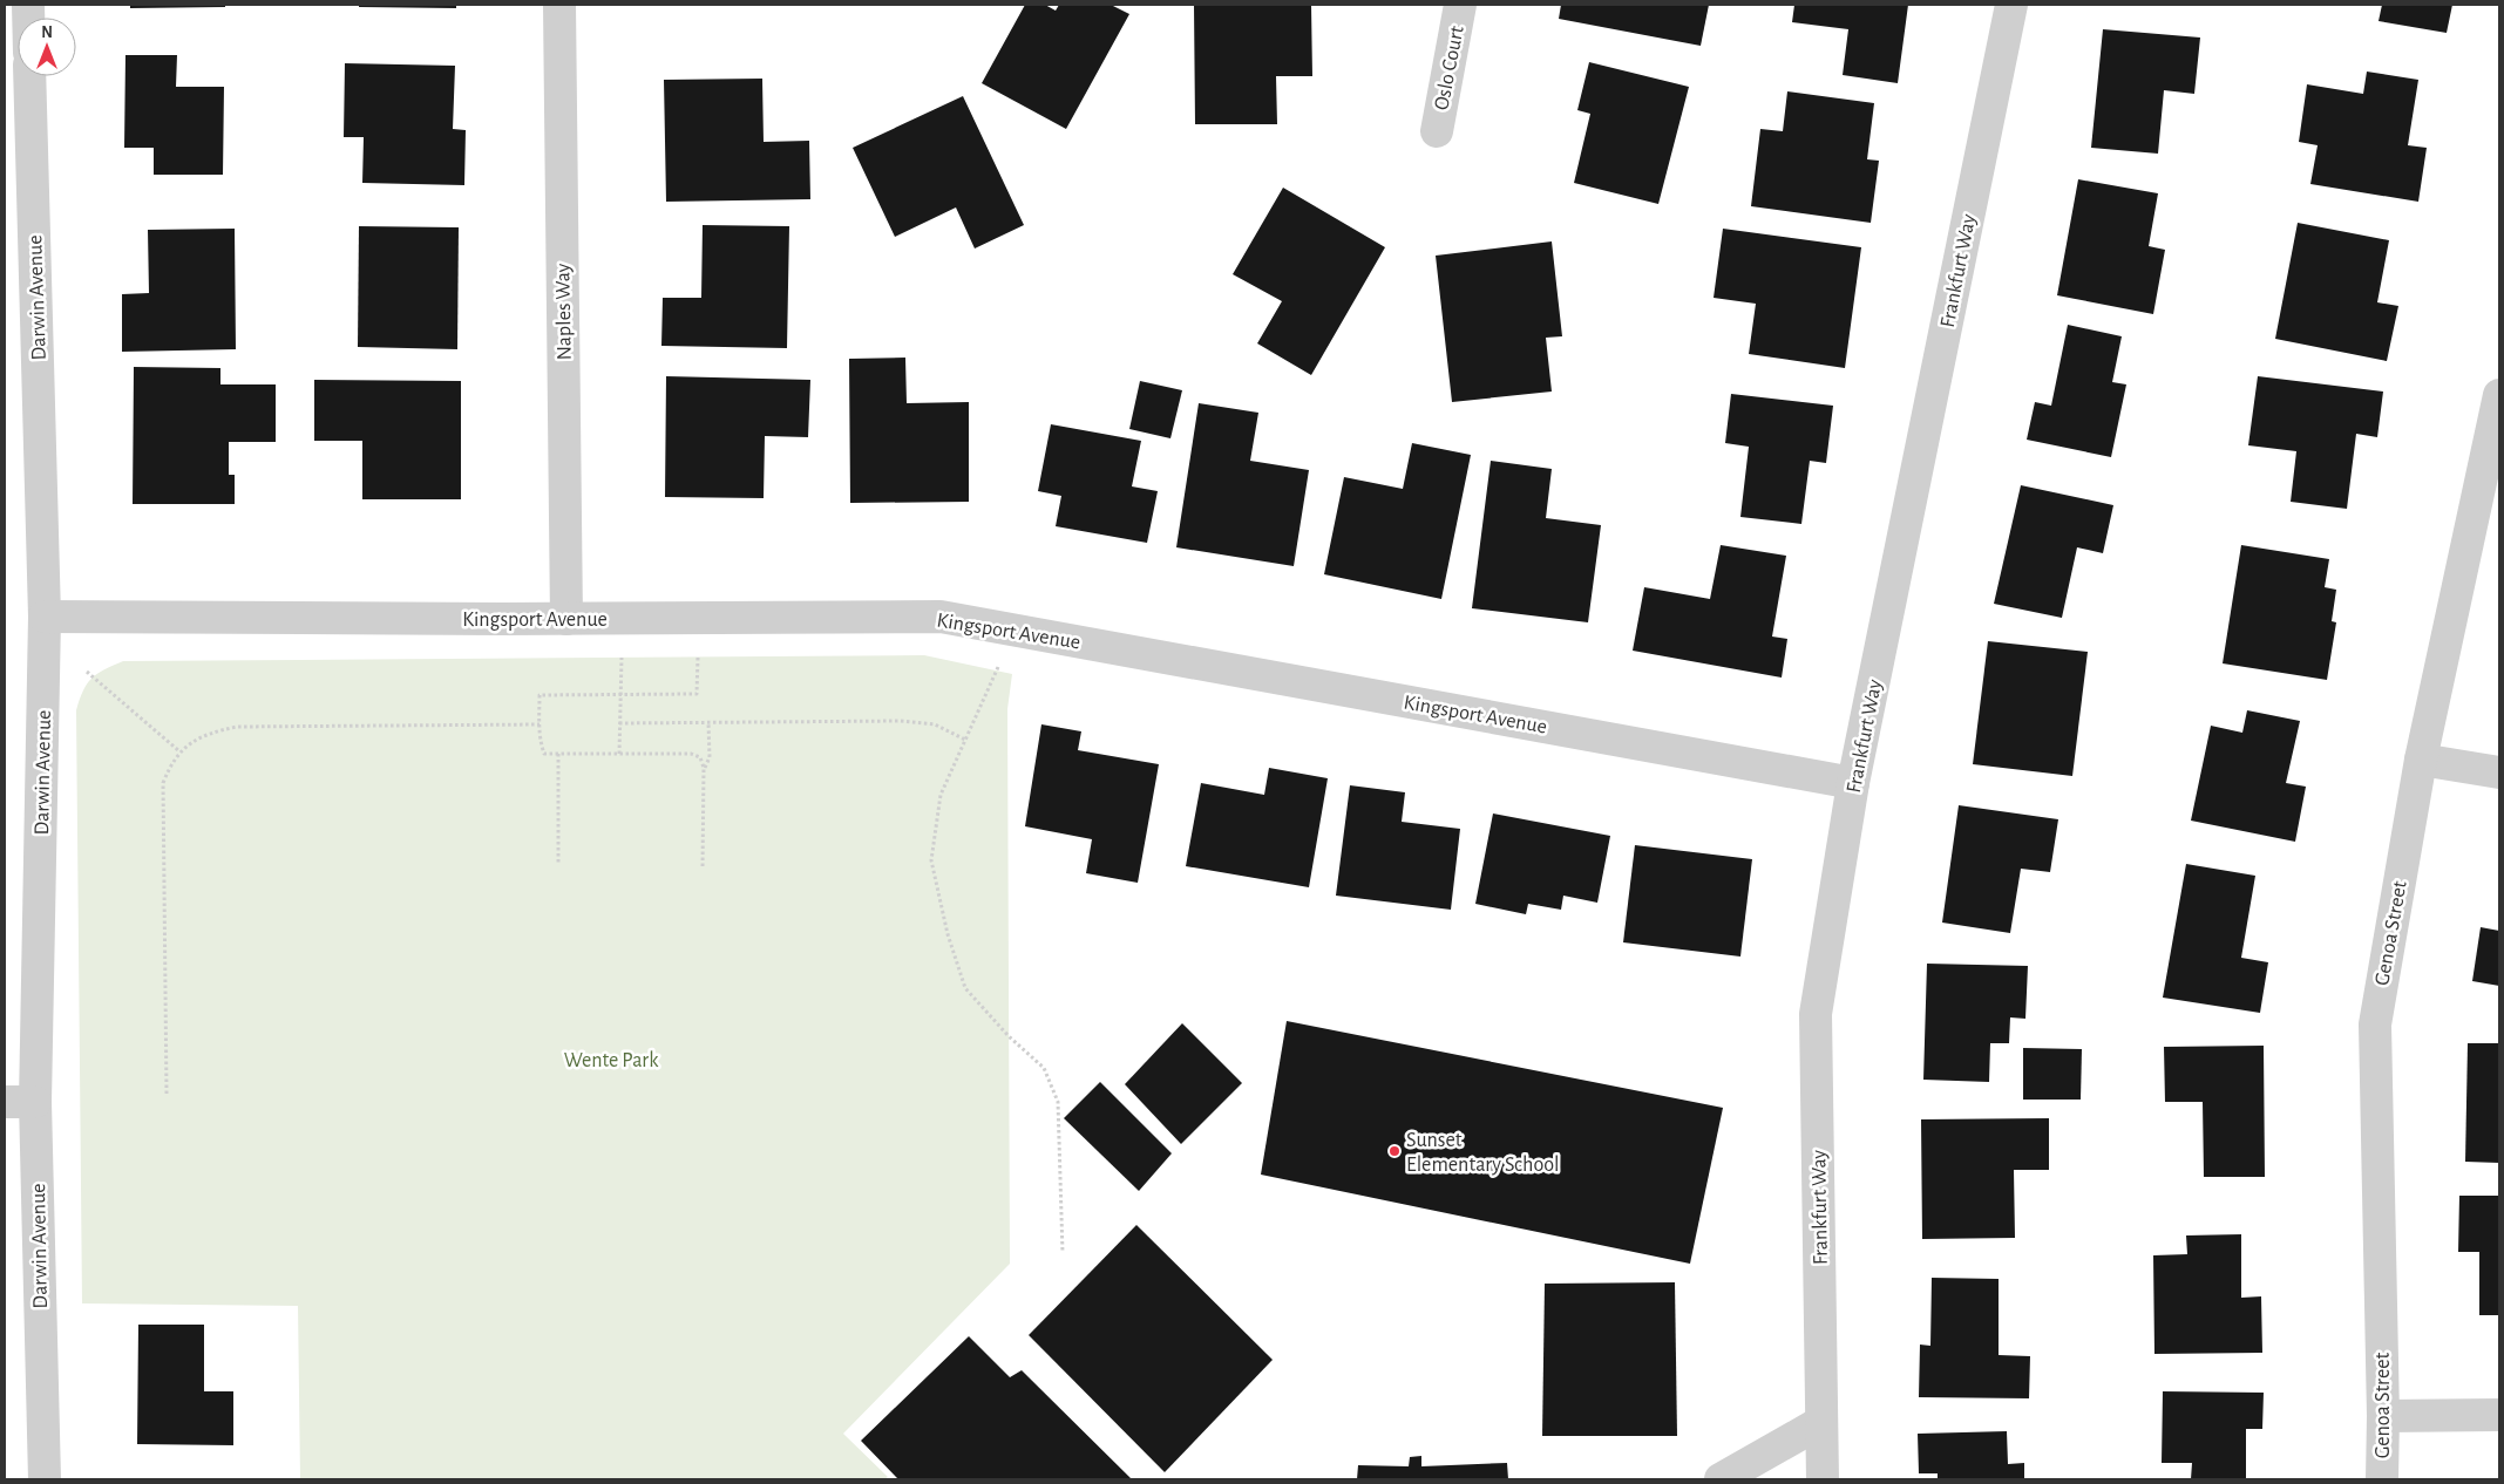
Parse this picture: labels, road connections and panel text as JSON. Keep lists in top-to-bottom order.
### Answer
{
  "streets": {
    "street": [
      "Oslo Court",
      "Frankfurt Way",
      "Darwin Avenue",
      "Naples Way",
      "Kingsport Avenue",
      "Genoa Street"
    ]
  },
  "crossings": [
    ["Frankfurt Way", "Kingsport Avenue"],
    ["Darwin Avenue", "Kingsport Avenue"],
    ["Naples Way", "Kingsport Avenue"]
  ],
  "parks": ["Wente Park"],
  "places": ["Sunset Elementary School"],
  "north": "top"
}
